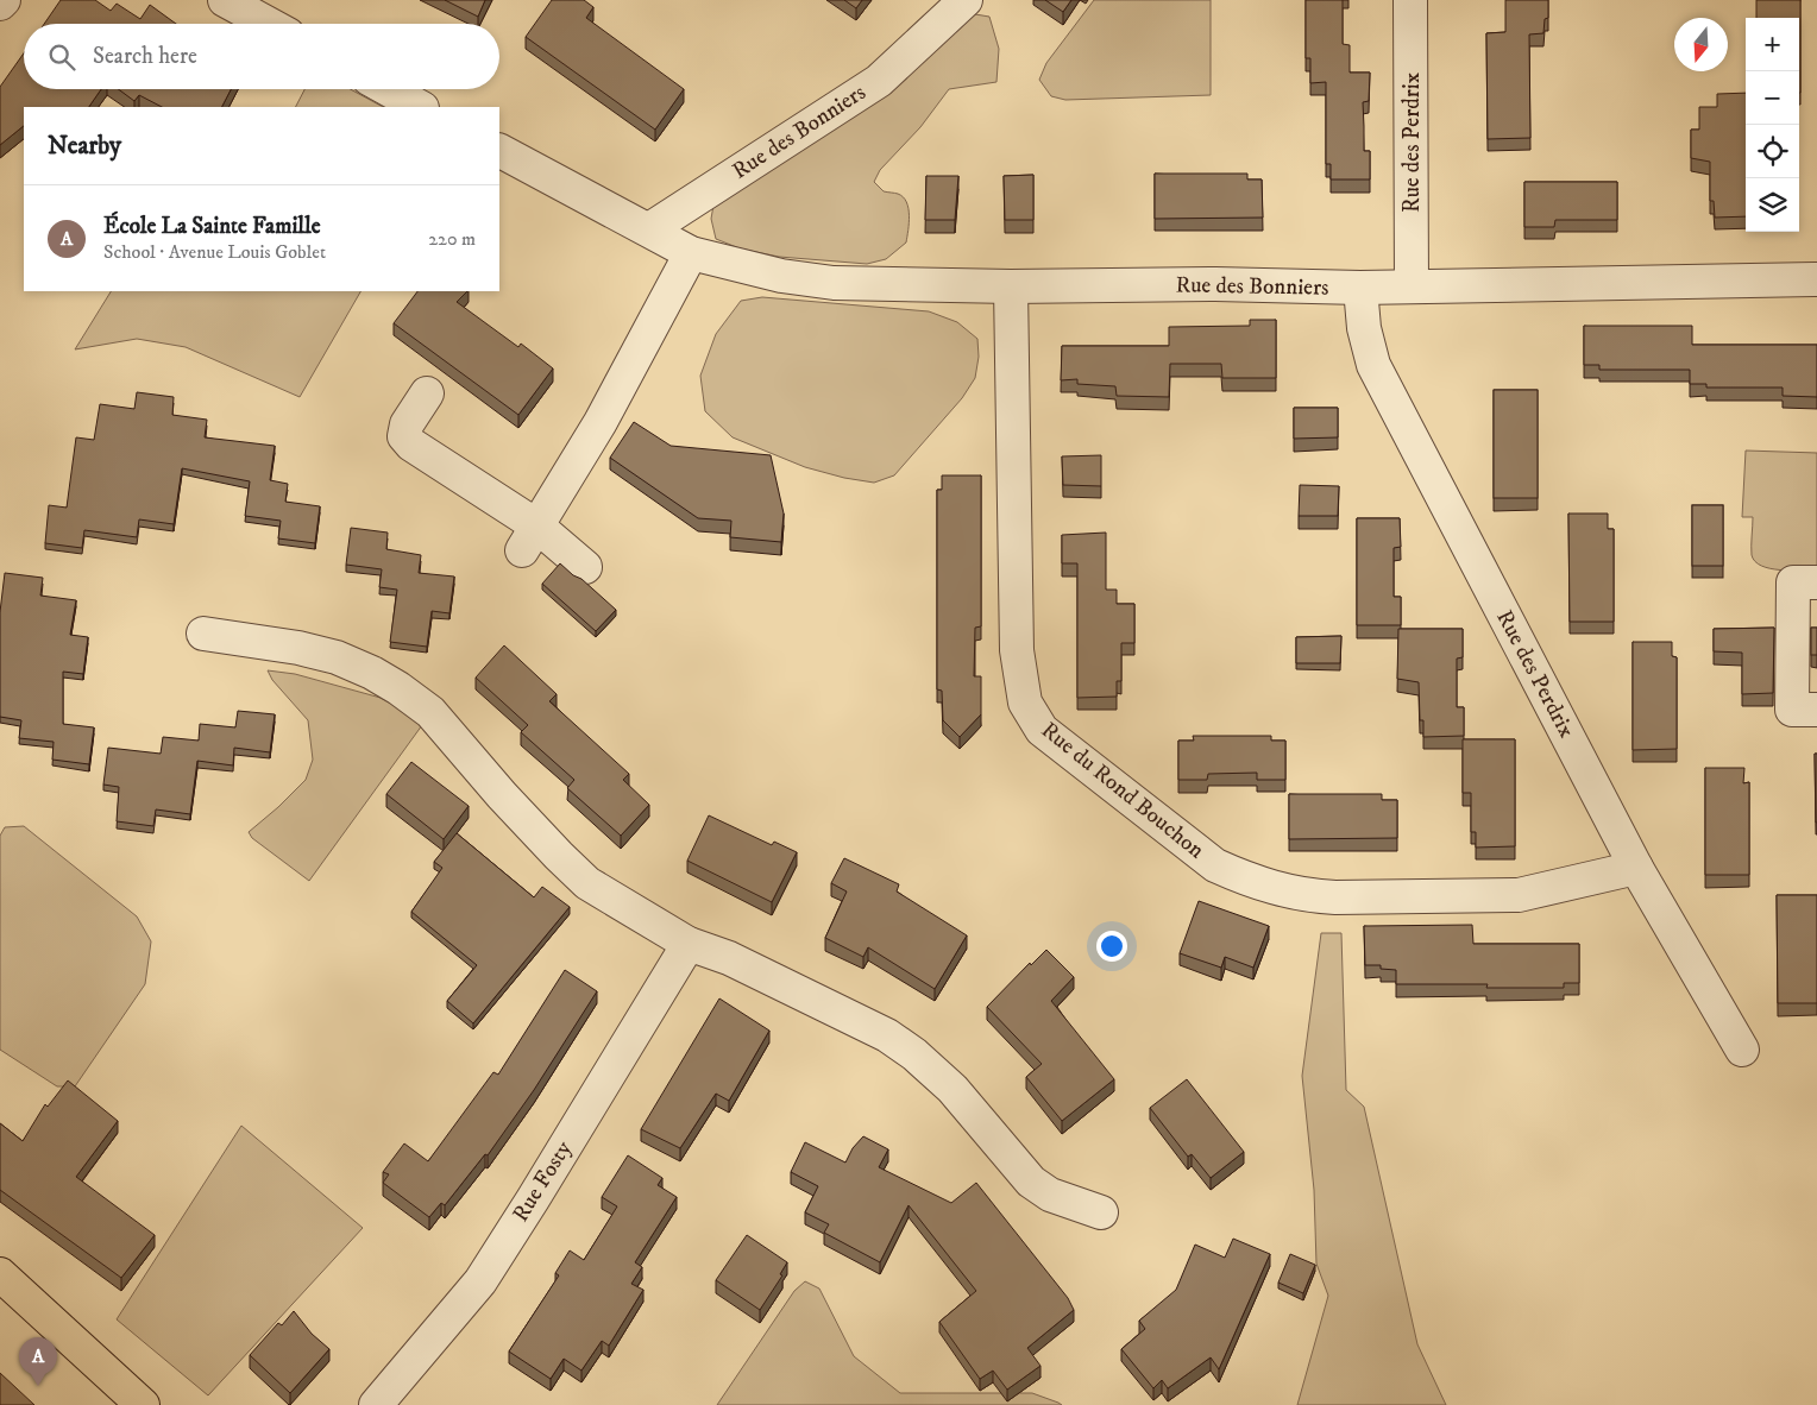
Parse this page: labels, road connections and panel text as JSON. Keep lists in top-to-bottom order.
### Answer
{
  "streets": {
    "street": [
      "Rue des Bonniers",
      "Rue des Perdrix",
      "Rue du Rond Bouchon",
      "Rue Fosty"
    ]
  },
  "crossings": [
    ["Rue des Bonniers", "Rue des Perdrix"],
    ["Rue des Bonniers", "Rue du Rond Bouchon"],
    ["Rue des Perdrix", "Rue du Rond Bouchon"]
  ],
  "north": "bottom",
  "page": {
    "map_buttons": ["+", "−"],
    "search": "Search here",
    "heading": "Nearby",
    "list": [
      {
        "mark": "A",
        "name": "École La Sainte Famille",
        "note": "School · Avenue Louis Goblet",
        "value": "220 m"
      }
    ],
    "pins": "A"
  }
}
